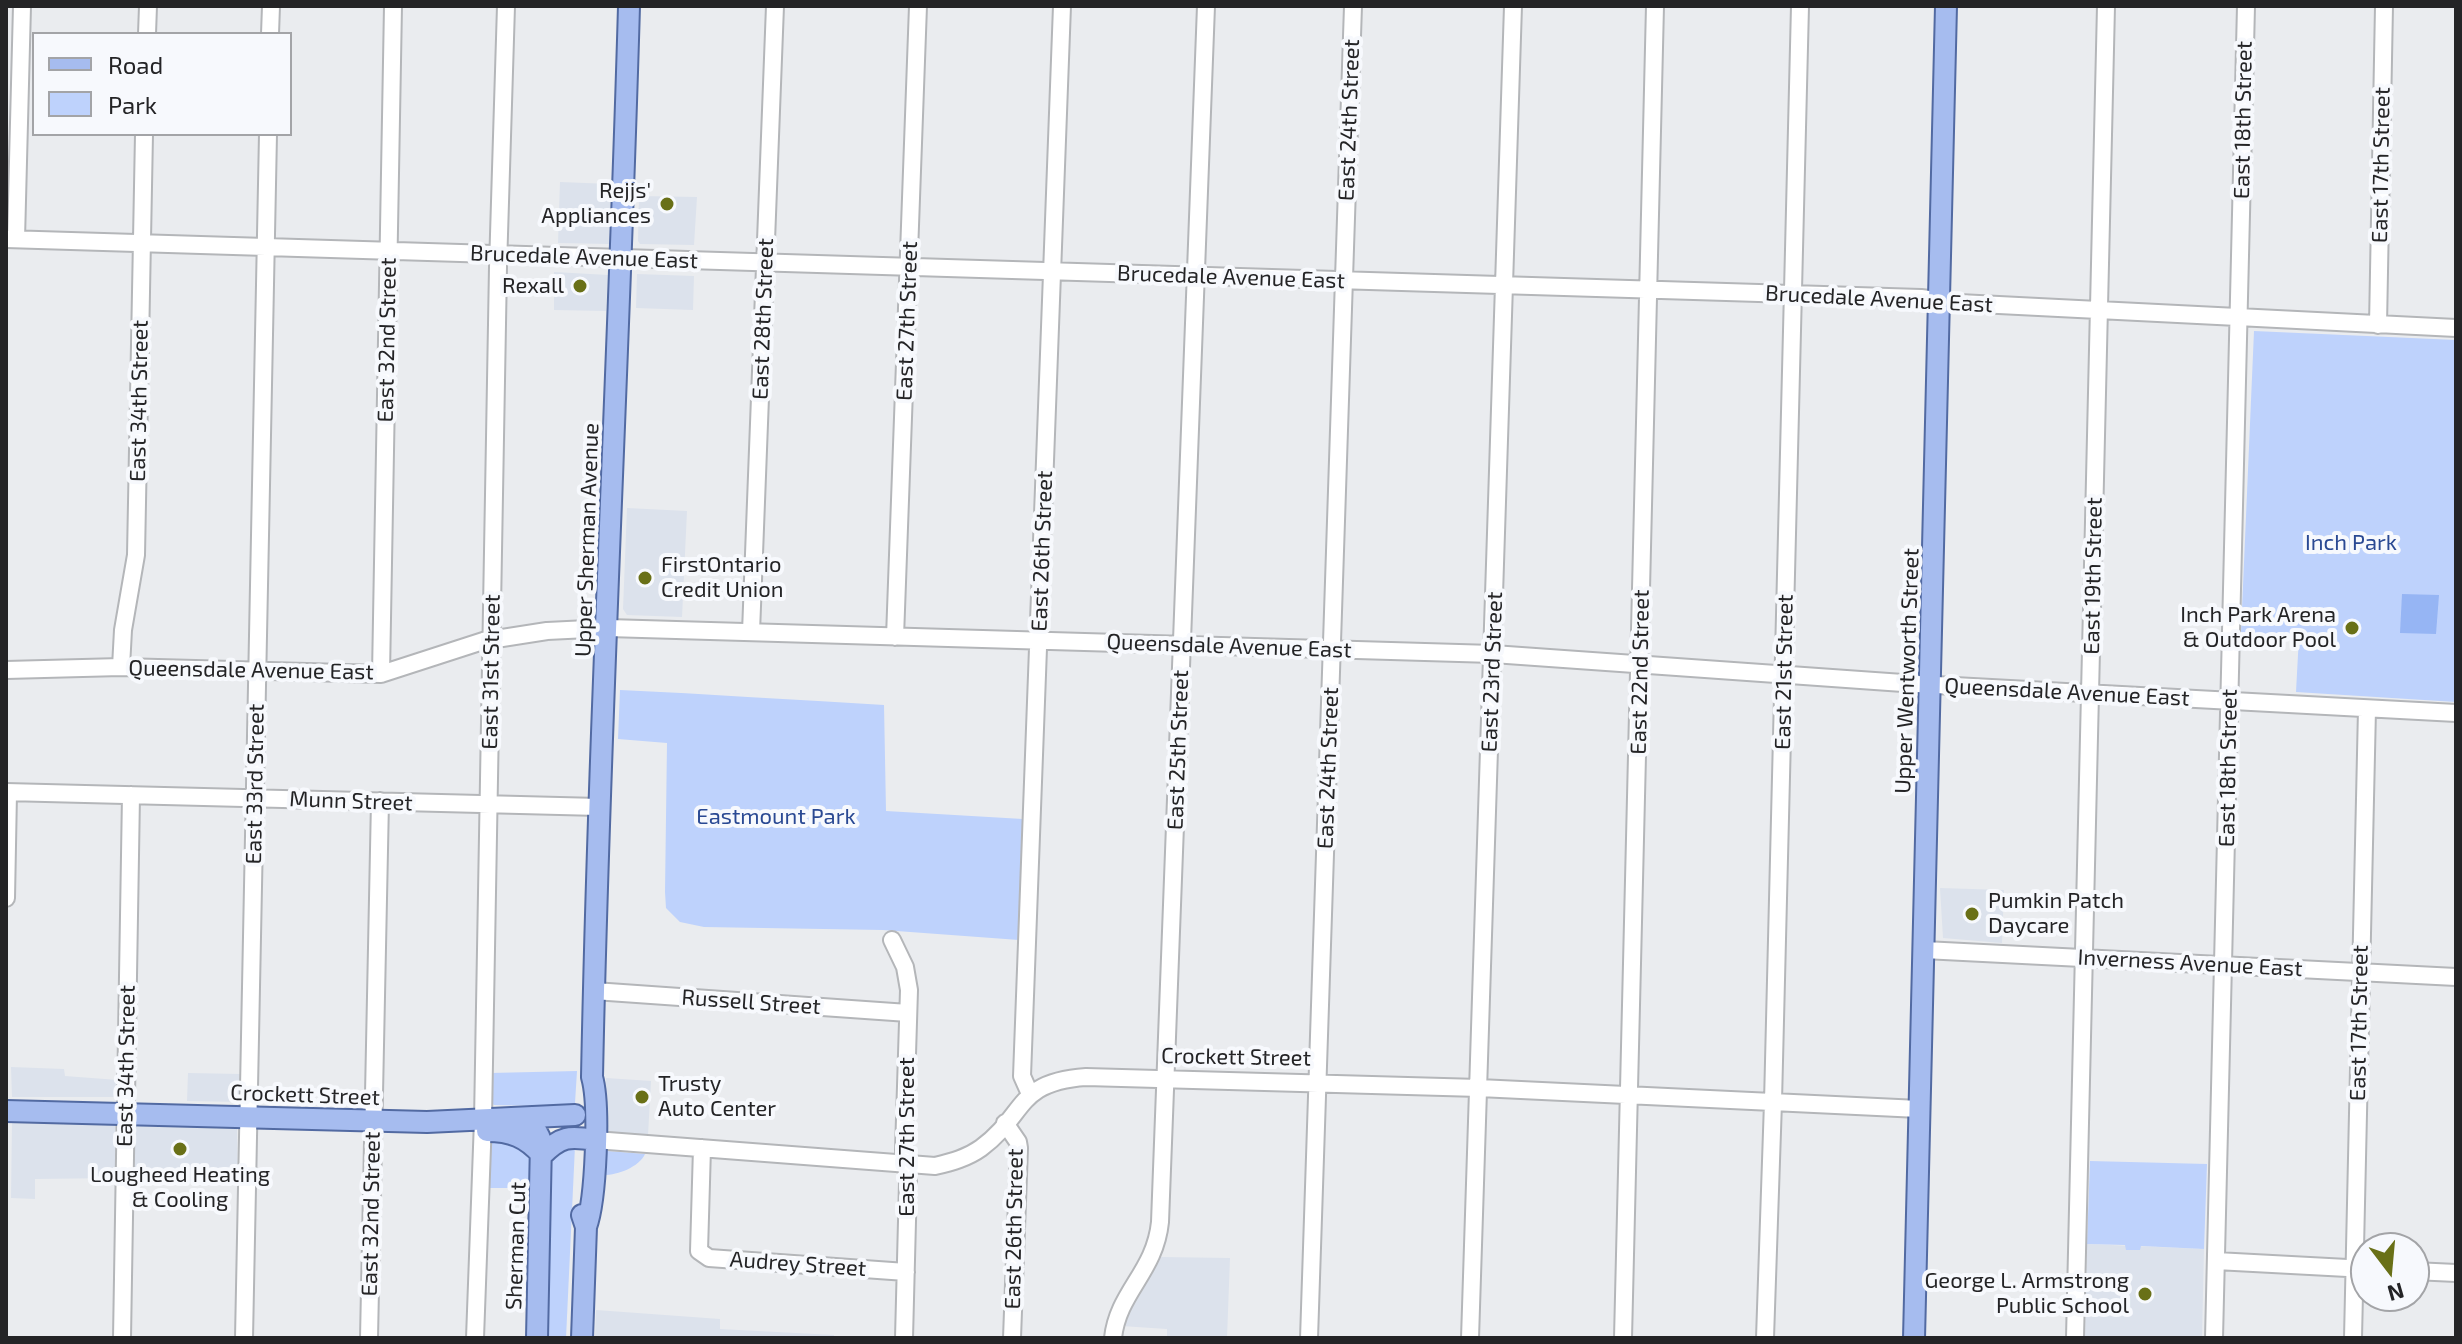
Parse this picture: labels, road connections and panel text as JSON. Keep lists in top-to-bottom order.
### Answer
{
  "streets": {
    "main road": [
      "Upper Sherman Avenue",
      "Upper Wentworth Street",
      "Crockett Street",
      "Sherman Cut"
    ],
    "street": [
      "East 24th Street",
      "East 18th Street",
      "East 17th Street",
      "Brucedale Avenue East",
      "East 28th Street",
      "East 27th Street",
      "East 32nd Street",
      "East 34th Street",
      "East 26th Street",
      "East 19th Street",
      "Queensdale Avenue East",
      "East 31st Street",
      "East 23rd Street",
      "East 22nd Street",
      "East 21st Street",
      "East 25th Street",
      "East 33rd Street",
      "Munn Street",
      "Inverness Avenue East",
      "Russell Street",
      "Audrey Street"
    ]
  },
  "crossings": [
    ["East 24th Street", "Brucedale Avenue East"],
    ["East 24th Street", "Queensdale Avenue East"],
    ["East 24th Street", "Crockett Street"],
    ["East 18th Street", "Brucedale Avenue East"],
    ["East 18th Street", "Queensdale Avenue East"],
    ["East 18th Street", "Inverness Avenue East"],
    ["East 17th Street", "Brucedale Avenue East"],
    ["East 17th Street", "Queensdale Avenue East"],
    ["East 17th Street", "Inverness Avenue East"],
    ["Brucedale Avenue East", "East 28th Street"],
    ["Brucedale Avenue East", "East 27th Street"],
    ["Brucedale Avenue East", "East 32nd Street"],
    ["Brucedale Avenue East", "East 34th Street"],
    ["Brucedale Avenue East", "Upper Sherman Avenue"],
    ["Brucedale Avenue East", "East 26th Street"],
    ["Brucedale Avenue East", "East 19th Street"],
    ["Brucedale Avenue East", "Upper Wentworth Street"],
    ["Brucedale Avenue East", "East 31st Street"],
    ["Brucedale Avenue East", "East 23rd Street"],
    ["Brucedale Avenue East", "East 22nd Street"],
    ["Brucedale Avenue East", "East 21st Street"],
    ["Brucedale Avenue East", "East 25th Street"],
    ["Brucedale Avenue East", "East 33rd Street"],
    ["East 28th Street", "Queensdale Avenue East"],
    ["East 27th Street", "Queensdale Avenue East"],
    ["East 27th Street", "Russell Street"],
    ["East 27th Street", "Crockett Street"],
    ["East 27th Street", "Audrey Street"],
    ["East 32nd Street", "Queensdale Avenue East"],
    ["East 32nd Street", "Munn Street"],
    ["East 32nd Street", "Crockett Street"],
    ["East 34th Street", "Queensdale Avenue East"],
    ["East 34th Street", "Munn Street"],
    ["East 34th Street", "Crockett Street"],
    ["Upper Sherman Avenue", "Queensdale Avenue East"],
    ["Upper Sherman Avenue", "Munn Street"],
    ["Upper Sherman Avenue", "Russell Street"],
    ["Upper Sherman Avenue", "Crockett Street"],
    ["East 26th Street", "Queensdale Avenue East"],
    ["East 26th Street", "Crockett Street"],
    ["East 19th Street", "Queensdale Avenue East"],
    ["East 19th Street", "Inverness Avenue East"],
    ["Queensdale Avenue East", "Upper Wentworth Street"],
    ["Queensdale Avenue East", "East 31st Street"],
    ["Queensdale Avenue East", "East 23rd Street"],
    ["Queensdale Avenue East", "East 22nd Street"],
    ["Queensdale Avenue East", "East 21st Street"],
    ["Queensdale Avenue East", "East 25th Street"],
    ["Queensdale Avenue East", "East 33rd Street"],
    ["Upper Wentworth Street", "Inverness Avenue East"],
    ["Upper Wentworth Street", "Crockett Street"],
    ["East 31st Street", "Munn Street"],
    ["East 31st Street", "Crockett Street"],
    ["East 23rd Street", "Crockett Street"],
    ["East 22nd Street", "Crockett Street"],
    ["East 21st Street", "Crockett Street"],
    ["East 25th Street", "Crockett Street"],
    ["East 33rd Street", "Munn Street"],
    ["East 33rd Street", "Crockett Street"],
    ["Crockett Street", "Audrey Street"]
  ],
  "parks": ["Inch Park", "Eastmount Park"],
  "places": [
    "Rejjs' Appliances",
    "Rexall",
    "FirstOntario Credit Union",
    "Inch Park Arena & Outdoor Pool",
    "Pumkin Patch Daycare",
    "Trusty Auto Center",
    "Lougheed Heating & Cooling",
    "George L. Armstrong Public School"
  ],
  "legend": ["Road", "Park"],
  "north": "bottom"
}
